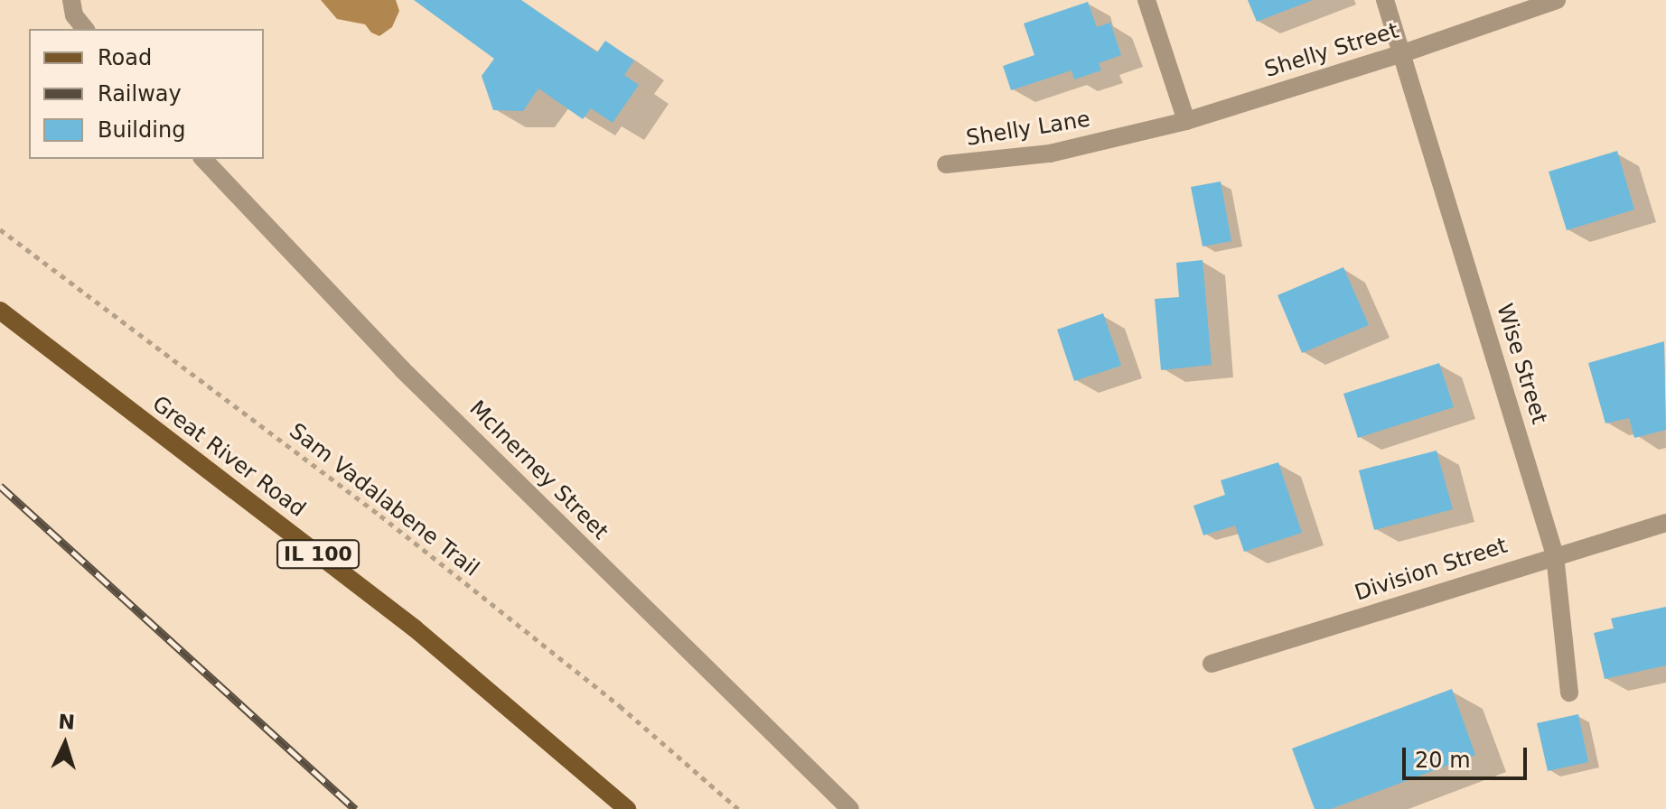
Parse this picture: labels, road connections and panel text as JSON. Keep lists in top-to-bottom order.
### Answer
{
  "streets": {
    "main road": ["Great River Road", "IL 100"],
    "street": [
      "Shelly Street",
      "Shelly Lane",
      "Wise Street",
      "McInerney Street",
      "Division Street"
    ],
    "path": ["Sam Vadalabene Trail"]
  },
  "crossings": [
    ["Shelly Street", "Shelly Lane"],
    ["Shelly Street", "Wise Street"],
    ["Wise Street", "Division Street"]
  ],
  "legend": ["Road", "Railway", "Building"],
  "scale_bar": "20 m",
  "north": "top"
}
